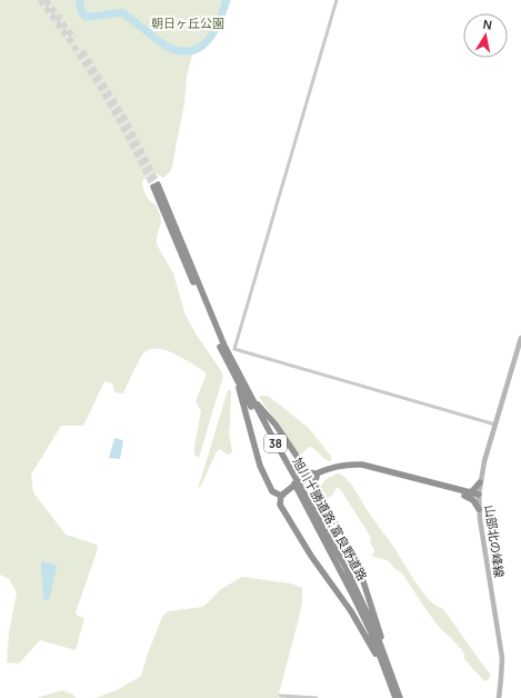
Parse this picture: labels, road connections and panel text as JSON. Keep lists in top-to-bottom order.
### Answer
{
  "streets": {
    "highway": ["38", "旭川十勝道路;富良野道路"],
    "main road": ["山部北の峰線"]
  },
  "crossings": [
    ["38", "旭川十勝道路;富良野道路"]
  ],
  "parks": ["朝日ヶ丘公園"],
  "north": "top"
}
